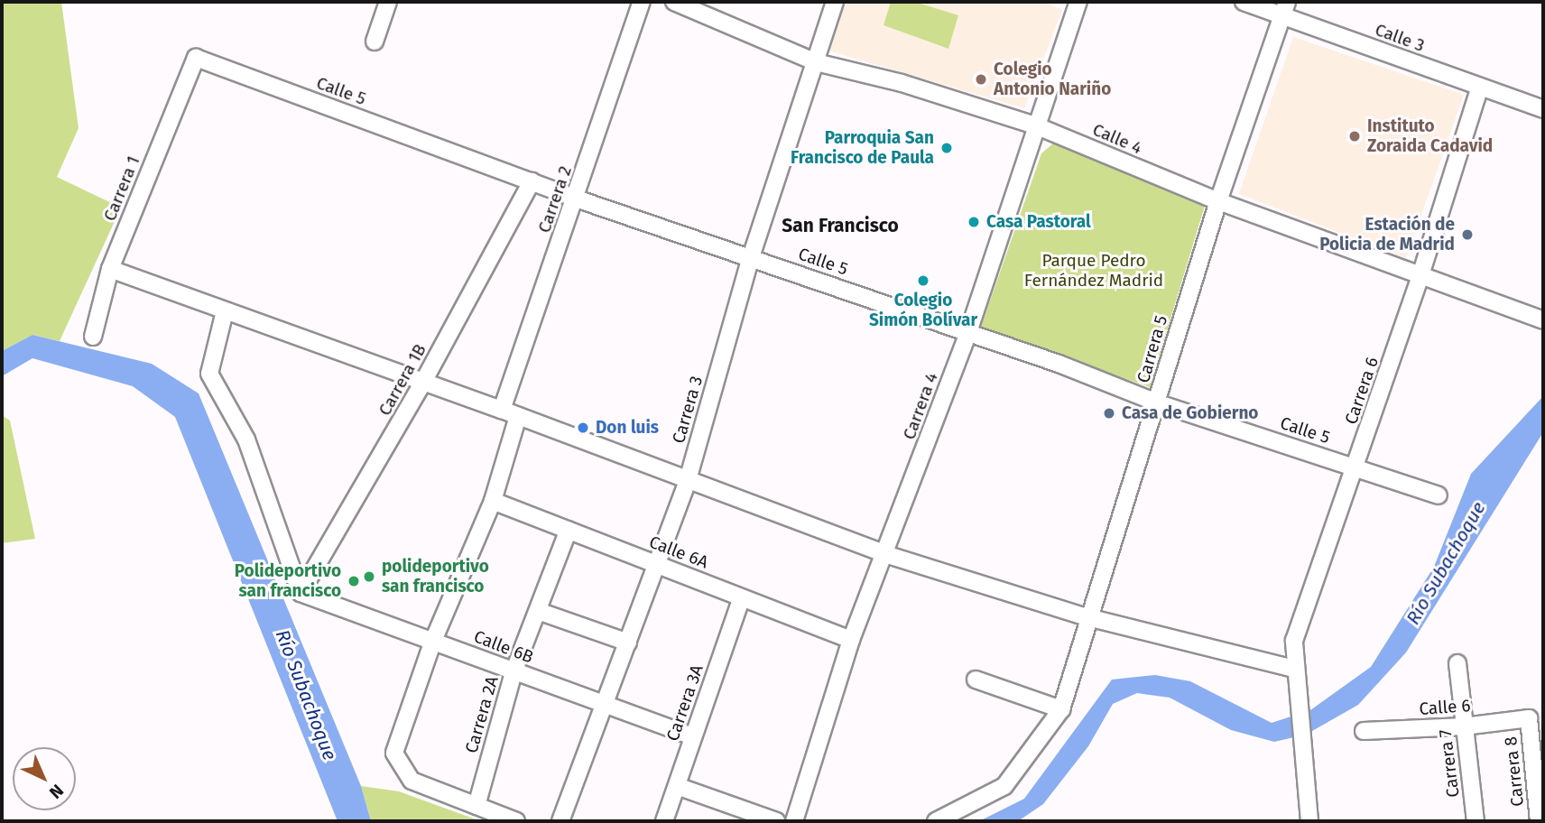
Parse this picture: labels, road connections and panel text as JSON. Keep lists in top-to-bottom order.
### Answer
{
  "streets": {
    "street": [
      "Calle 3",
      "Calle 5",
      "Calle 4",
      "Carrera 1",
      "Carrera 2",
      "Carrera 5",
      "Carrera 1B",
      "Carrera 6",
      "Carrera 4",
      "Carrera 3",
      "Calle 6A",
      "Calle 6B",
      "Carrera 3A",
      "Calle 6",
      "Carrera 2A",
      "Carrera 7",
      "Carrera 8"
    ]
  },
  "crossings": [
    ["Calle 3", "Carrera 5"],
    ["Calle 3", "Carrera 6"],
    ["Calle 5", "Carrera 1"],
    ["Calle 5", "Carrera 2"],
    ["Calle 5", "Carrera 5"],
    ["Calle 5", "Carrera 1B"],
    ["Calle 5", "Carrera 6"],
    ["Calle 5", "Carrera 4"],
    ["Calle 5", "Carrera 3"],
    ["Calle 4", "Carrera 5"],
    ["Calle 4", "Carrera 6"],
    ["Calle 4", "Carrera 4"],
    ["Calle 4", "Carrera 3"],
    ["Carrera 1B", "Calle 6B"],
    ["Carrera 4", "Calle 6A"],
    ["Carrera 3", "Calle 6A"],
    ["Carrera 3", "Calle 6B"],
    ["Calle 6A", "Carrera 3A"],
    ["Calle 6A", "Carrera 2A"],
    ["Calle 6B", "Carrera 3A"],
    ["Calle 6B", "Carrera 2A"],
    ["Calle 6", "Carrera 7"],
    ["Calle 6", "Carrera 8"]
  ],
  "districts": ["San Francisco"],
  "water": ["Río Subachoque"],
  "parks": ["Parque Pedro Fernández Madrid"],
  "places": [
    "Colegio Antonio Nariño",
    "Instituto Zoraida Cadavid",
    "Parroquia San Francisco de Paula",
    "Casa Pastoral",
    "Estación de Policia de Madrid",
    "Colegio Simón Bolívar",
    "Casa de Gobierno",
    "Don luis",
    "polideportivo san francisco",
    "Polideportivo san francisco"
  ],
  "north": "bottom right"
}
